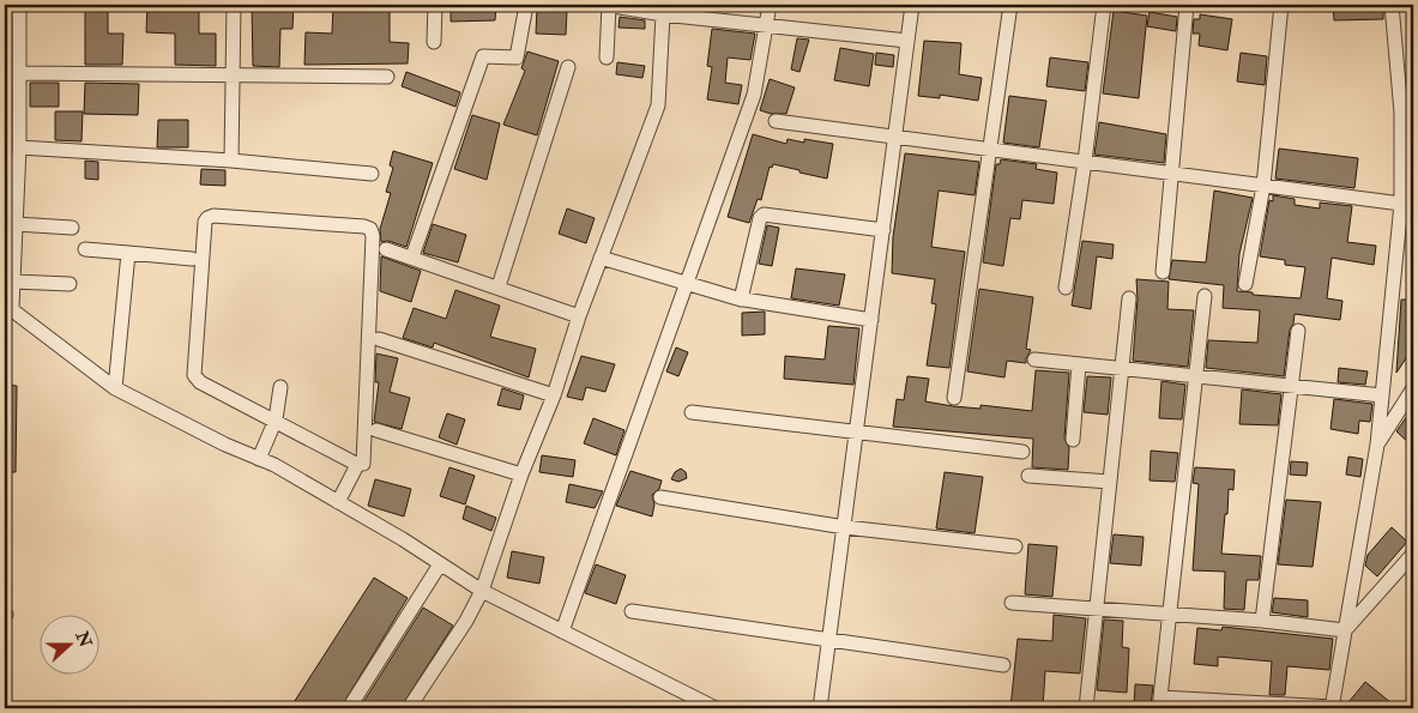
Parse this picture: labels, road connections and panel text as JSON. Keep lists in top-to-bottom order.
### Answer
{
  "north": "right"
}
